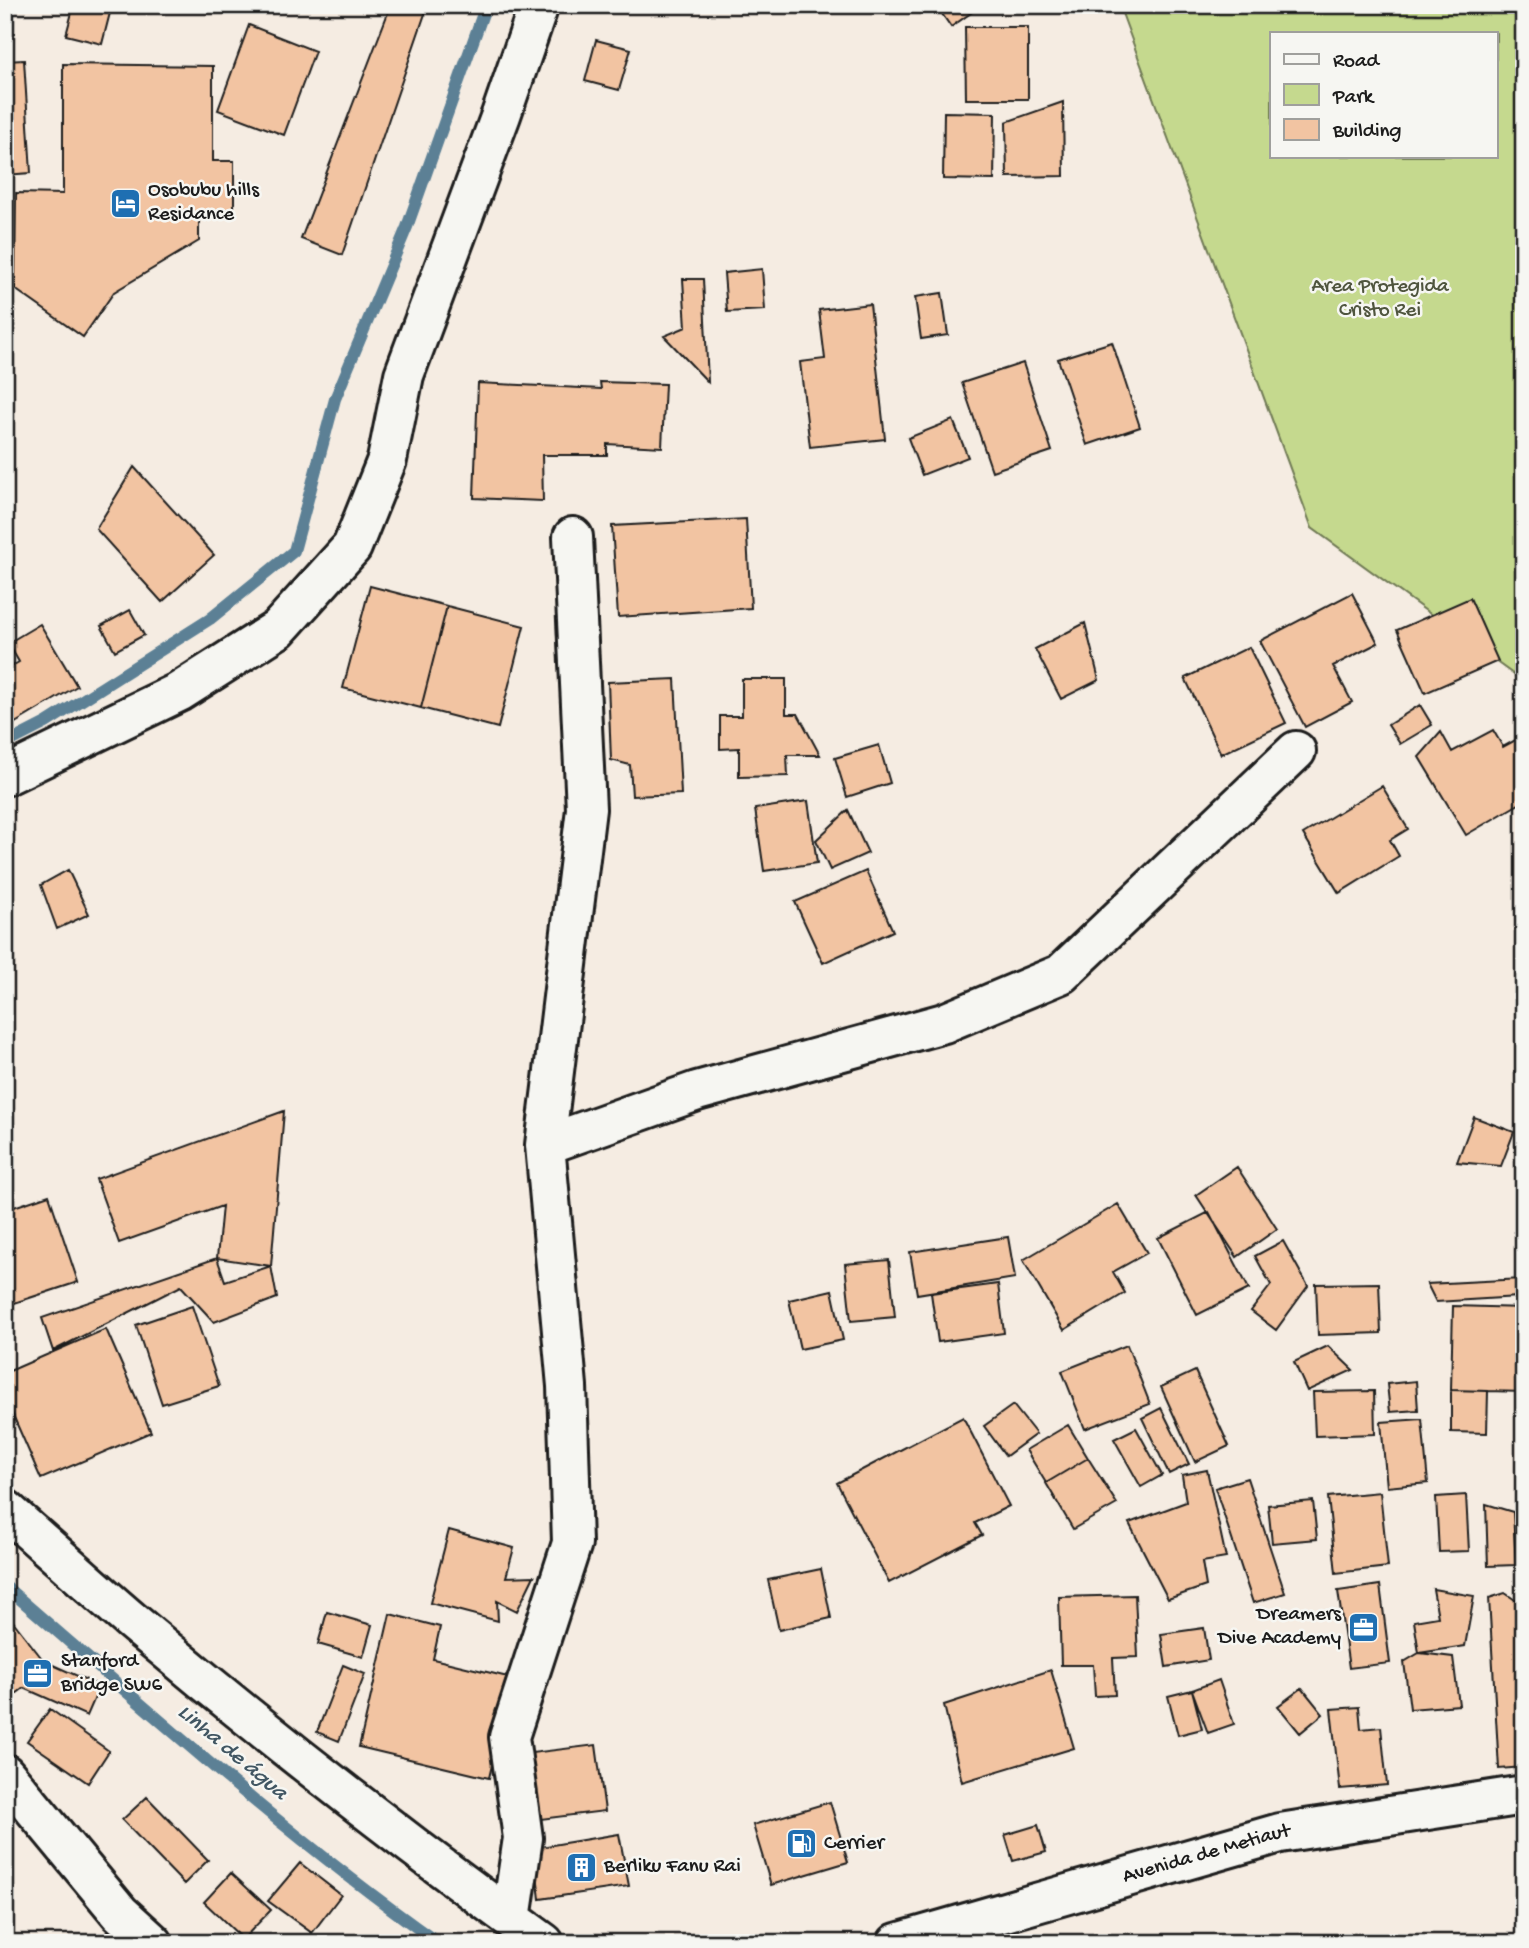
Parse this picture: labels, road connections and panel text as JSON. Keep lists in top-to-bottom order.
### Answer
{
  "streets": {
    "street": ["Avenida de Metiaut"]
  },
  "water": ["Linha de água"],
  "parks": ["Area Protegida Cristo Rei"],
  "places": {
    "hotel": ["Osobubu hills Residance"],
    "office": ["Dreamers Dive Academy", "Stanford Bridge SW6"],
    "fuel station": ["Cerrier"],
    "building": ["Berliku Fanu Rai"]
  },
  "legend": ["Road", "Park", "Building"]
}
